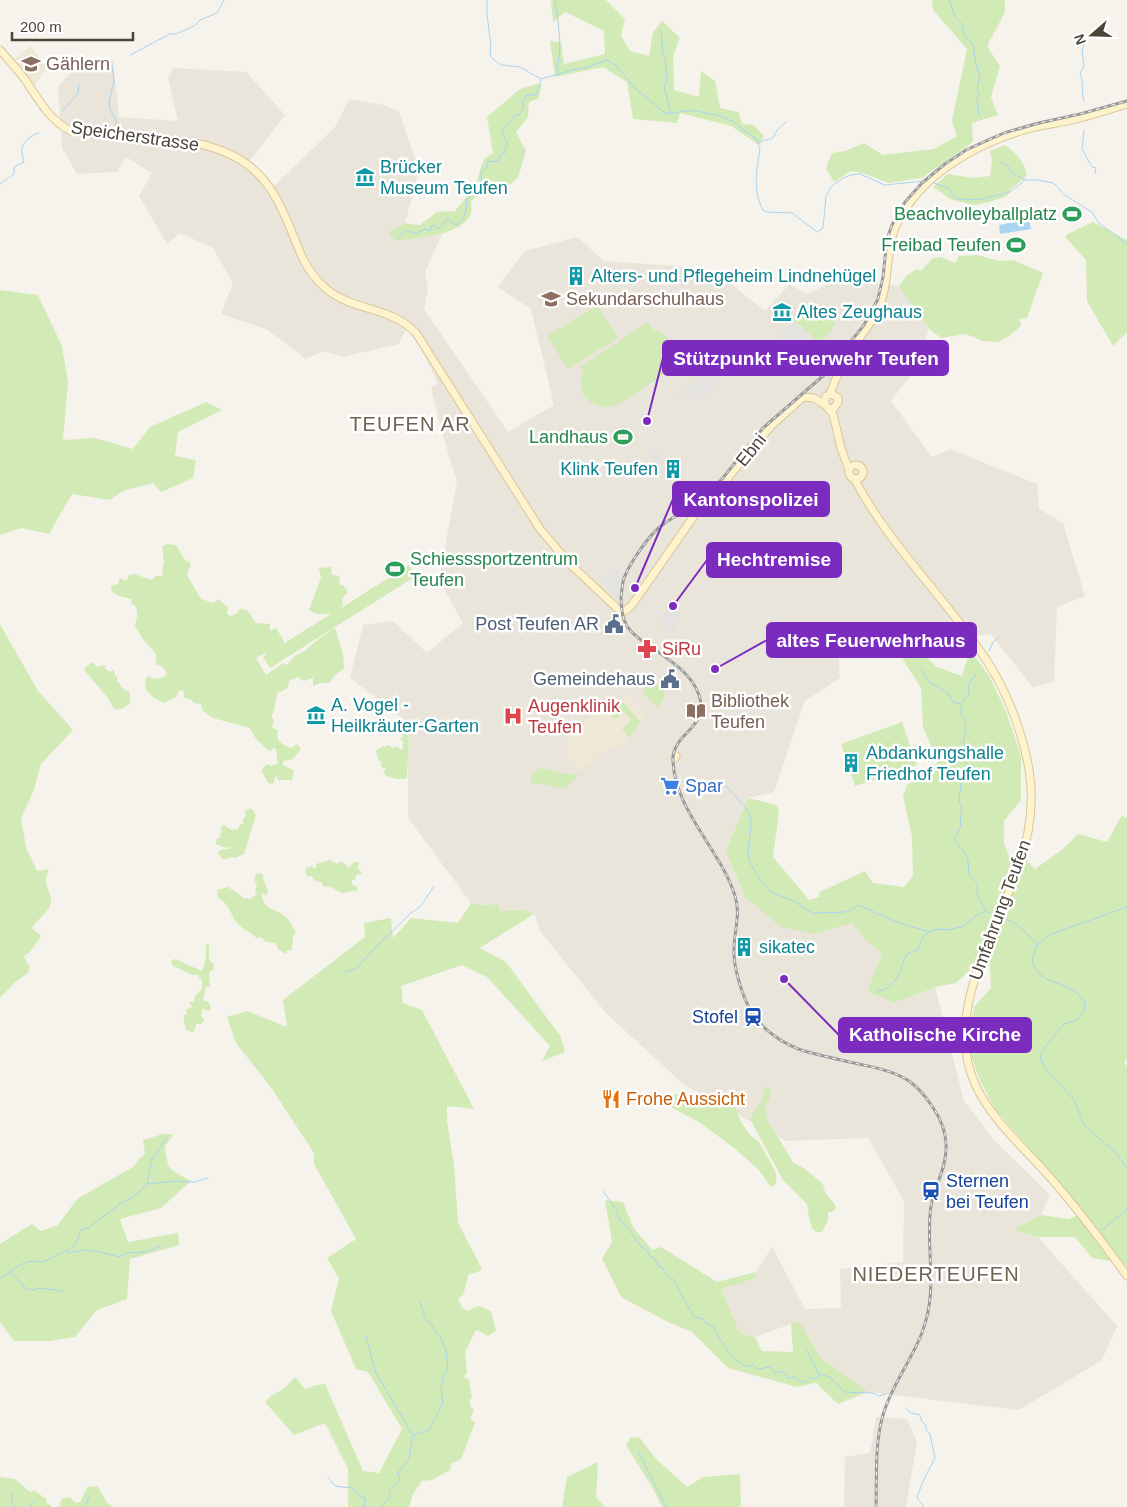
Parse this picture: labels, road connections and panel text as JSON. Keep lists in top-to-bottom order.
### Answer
{
  "streets": {
    "main road": ["Speicherstrasse", "Ebni", "Umfahrung Teufen"]
  },
  "crossings": [
    ["Speicherstrasse", "Ebni"]
  ],
  "districts": ["TEUFEN AR", "NIEDERTEUFEN"],
  "places": {
    "school or university": ["Gählern", "Sekundarschulhaus"],
    "museum": ["Brücker Museum Teufen", "Altes Zeughaus", "A. Vogel - Heilkräuter-Garten"],
    "sports": [
      "Beachvolleyballplatz",
      "Freibad Teufen",
      "Landhaus",
      "Schiesssportzentrum Teufen"
    ],
    "building": [
      "Alters- und Pflegeheim Lindnehügel",
      "Klink Teufen",
      "Abdankungshalle Friedhof Teufen",
      "sikatec"
    ],
    "other": [
      "Stützpunkt Feuerwehr Teufen",
      "Kantonspolizei",
      "Hechtremise",
      "altes Feuerwehrhaus",
      "Katholische Kirche"
    ],
    "public building": ["Post Teufen AR", "Gemeindehaus"],
    "pharmacy": ["SiRu"],
    "library": ["Bibliothek Teufen"],
    "hospital": ["Augenklinik Teufen"],
    "supermarket": ["Spar"],
    "station": ["Stofel", "Sternen bei Teufen"],
    "restaurant": ["Frohe Aussicht"]
  },
  "scale_bar": "200 m",
  "north": "left"
}
